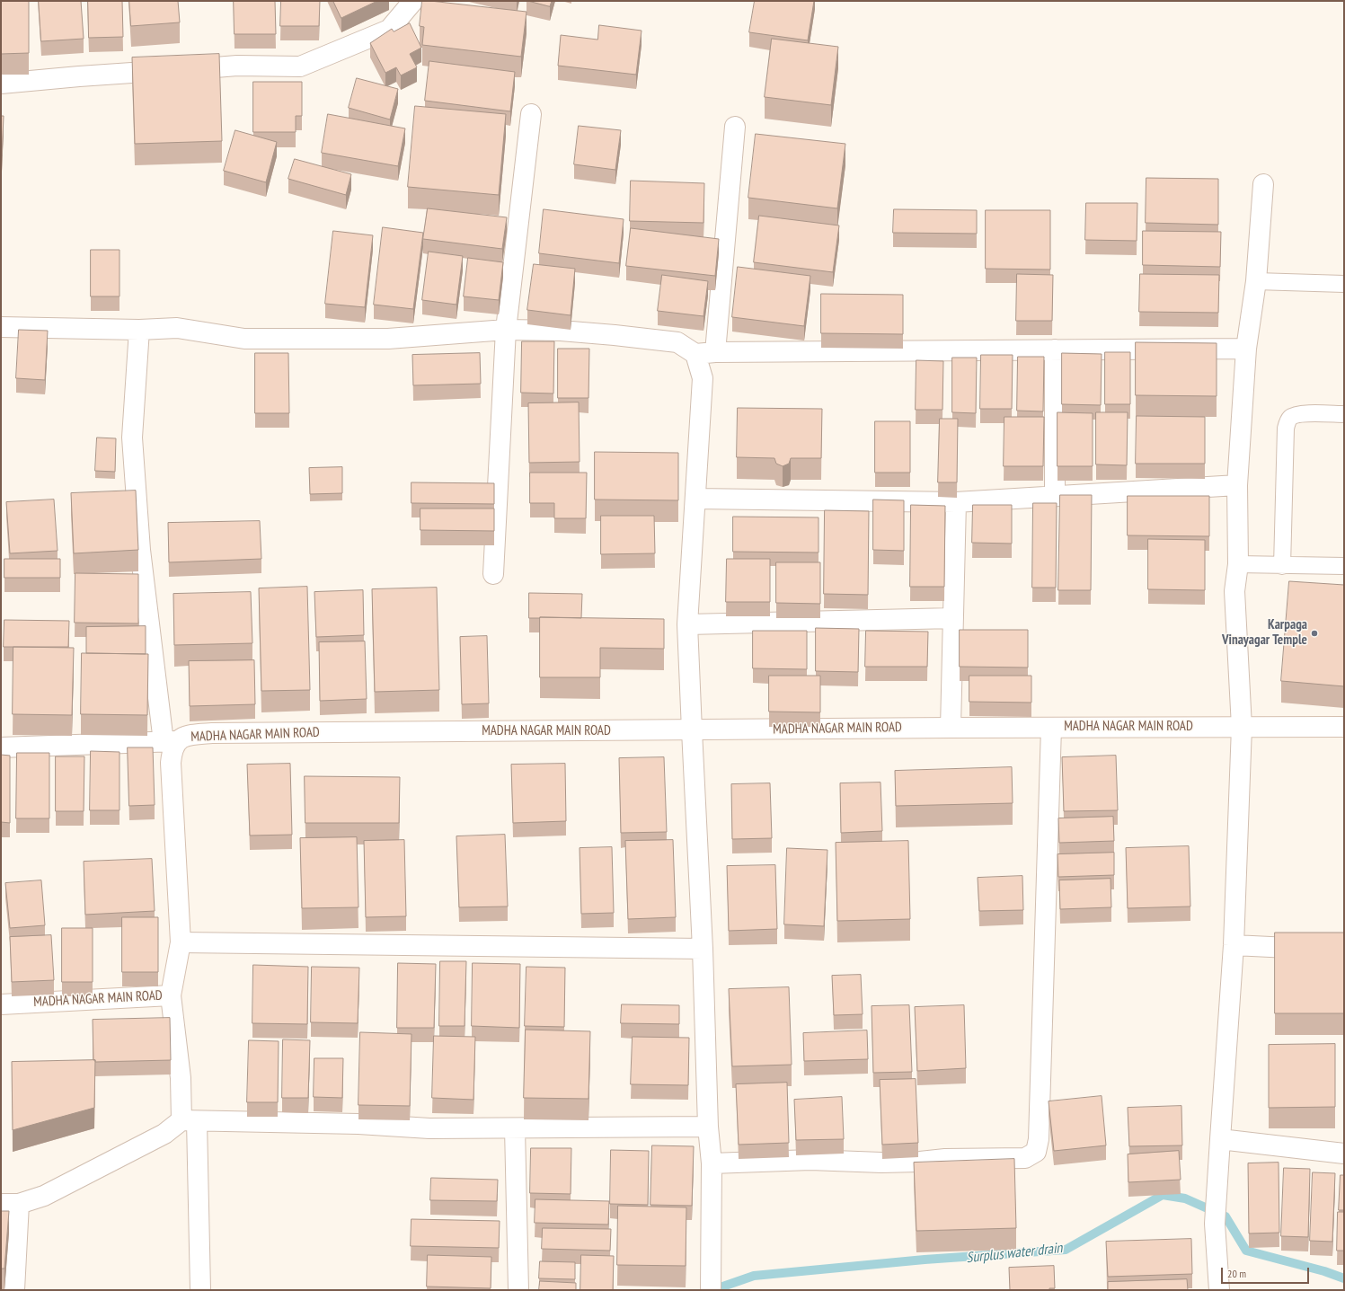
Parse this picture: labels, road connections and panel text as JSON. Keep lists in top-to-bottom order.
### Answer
{
  "streets": {
    "street": ["MADHA NAGAR MAIN ROAD"]
  },
  "water": ["Surplus water drain"],
  "places": ["Karpaga Vinayagar Temple"],
  "scale_bar": "20 m"
}
